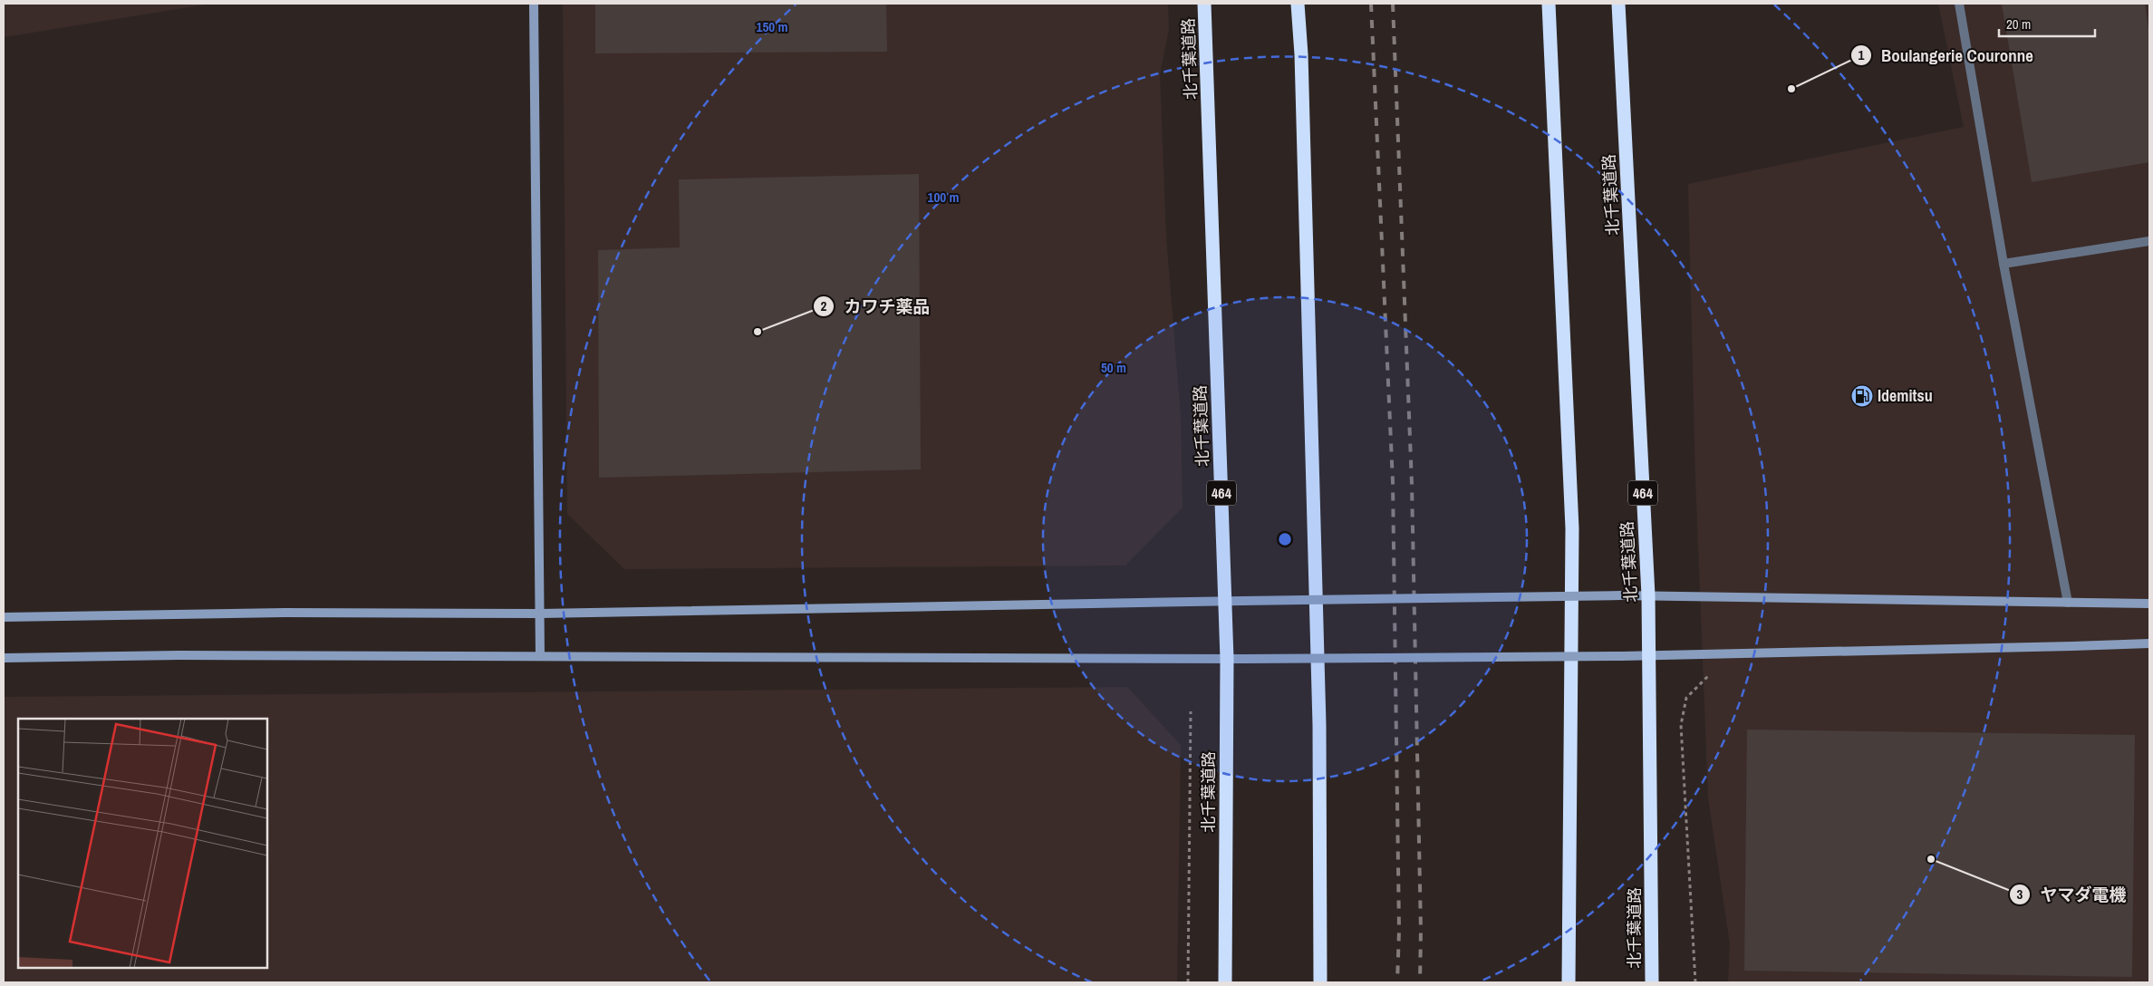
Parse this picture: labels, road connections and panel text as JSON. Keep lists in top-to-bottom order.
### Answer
{
  "streets": {
    "highway": ["北千葉道路", "464"]
  },
  "places": {
    "other": ["Boulangerie Couronne", "カワチ薬品", "ヤマダ電機"],
    "fuel station": ["Idemitsu"]
  },
  "scale_bar": "20 m",
  "rings": ["150 m", "100 m", "50 m"]
}
